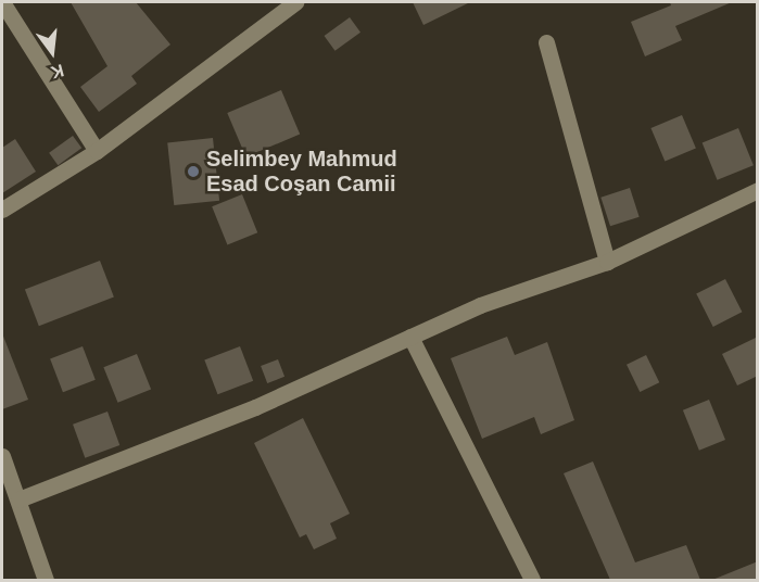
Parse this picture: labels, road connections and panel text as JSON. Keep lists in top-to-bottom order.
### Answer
{
  "places": ["Selimbey Mahmud Esad Coşan Camii"],
  "north": "bottom"
}
